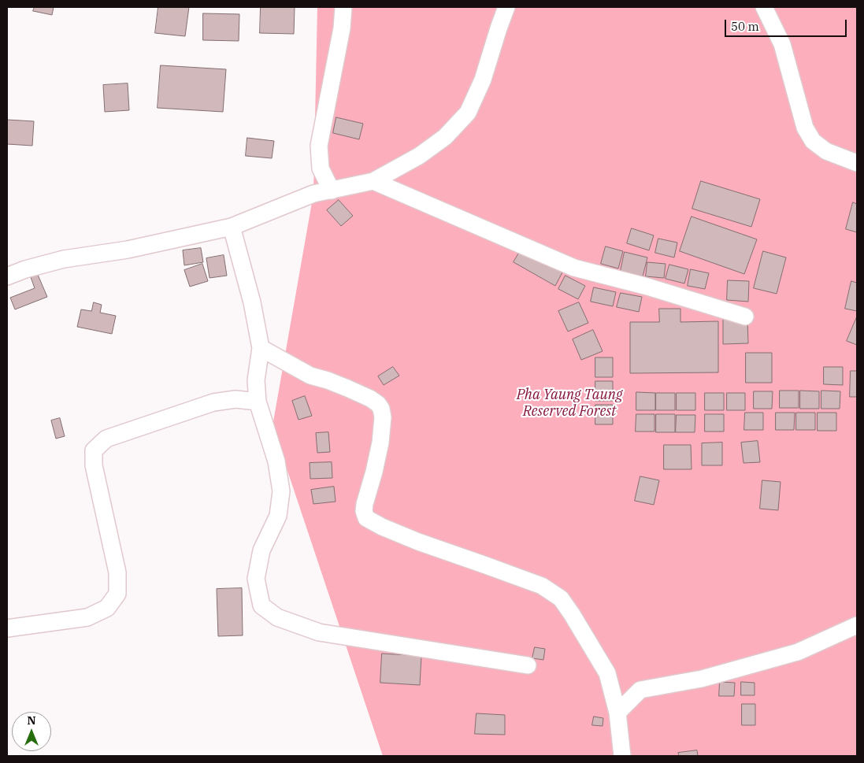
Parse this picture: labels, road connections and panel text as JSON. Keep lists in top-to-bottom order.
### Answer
{
  "parks": ["Pha Yaung Taung Reserved Forest"],
  "scale_bar": "50 m",
  "north": "top"
}
